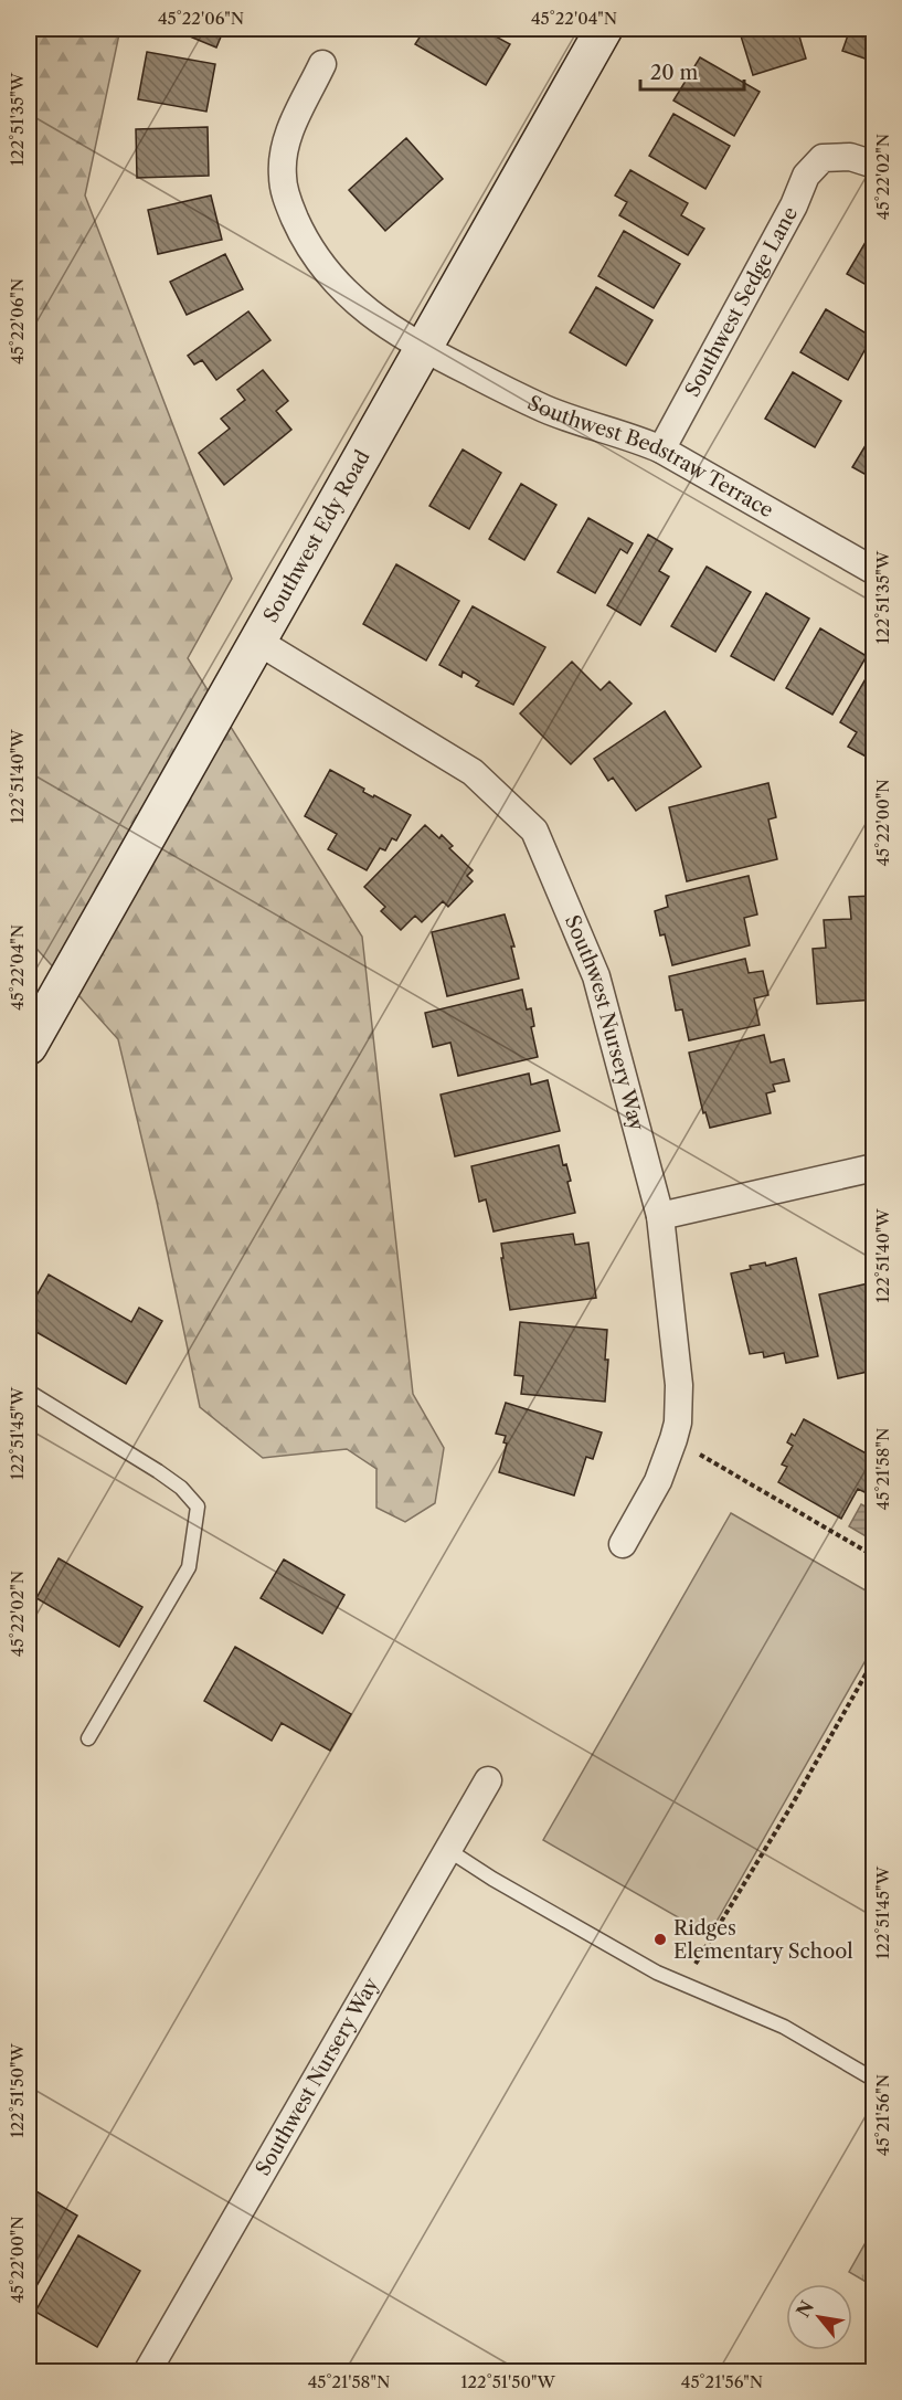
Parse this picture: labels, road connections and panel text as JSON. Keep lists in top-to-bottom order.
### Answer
{
  "streets": {
    "main road": ["Southwest Edy Road"],
    "street": ["Southwest Sedge Lane", "Southwest Bedstraw Terrace", "Southwest Nursery Way"]
  },
  "crossings": [
    ["Southwest Sedge Lane", "Southwest Bedstraw Terrace"],
    ["Southwest Bedstraw Terrace", "Southwest Edy Road"],
    ["Southwest Edy Road", "Southwest Nursery Way"]
  ],
  "places": ["Ridges Elementary School"],
  "scale_bar": "20 m",
  "north": "top left",
  "coordinates": [
    "45°22'06\"N",
    "45°22'04\"N",
    "122°51'35\"W",
    "45°22'02\"N",
    "122°51'40\"W",
    "45°22'00\"N",
    "122°51'45\"W",
    "45°21'58\"N",
    "122°51'50\"W",
    "45°21'56\"N"
  ]
}
